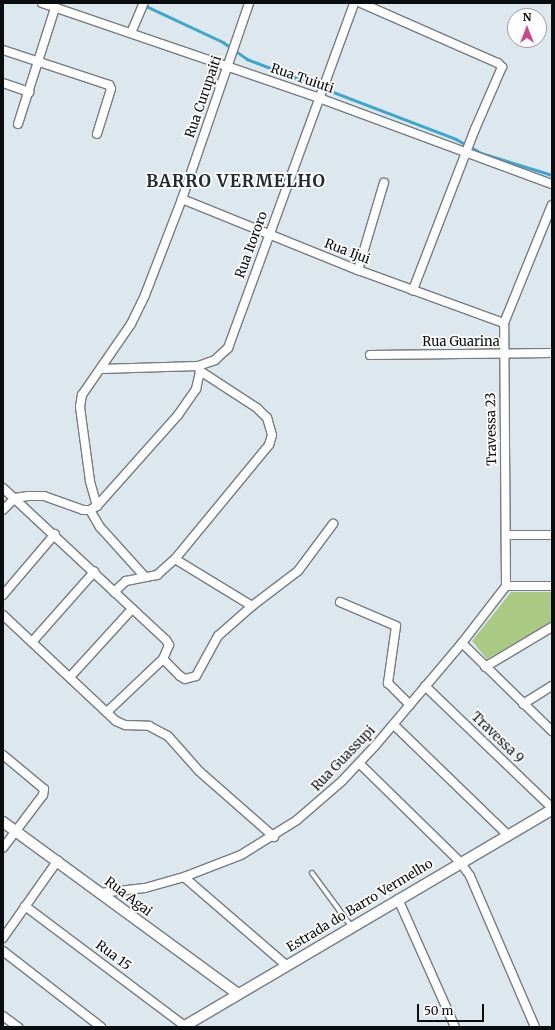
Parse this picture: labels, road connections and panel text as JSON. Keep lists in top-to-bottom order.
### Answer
{
  "streets": {
    "street": [
      "Rua Tuiuti",
      "Rua Curupaiti",
      "Rua Itororo",
      "Rua Ijui",
      "Rua Guarina",
      "Travessa 23",
      "Travessa 9",
      "Rua Guassupi",
      "Rua Agai",
      "Estrada do Barro Vermelho",
      "Rua 15"
    ]
  },
  "crossings": [
    ["Rua Tuiuti", "Rua Curupaiti"],
    ["Rua Tuiuti", "Rua Itororo"],
    ["Rua Curupaiti", "Rua Itororo"],
    ["Rua Curupaiti", "Rua Ijui"],
    ["Rua Itororo", "Rua Ijui"],
    ["Rua Ijui", "Travessa 23"],
    ["Rua Guarina", "Travessa 23"],
    ["Travessa 9", "Rua Guassupi"],
    ["Travessa 9", "Estrada do Barro Vermelho"],
    ["Rua Guassupi", "Rua Agai"],
    ["Rua Agai", "Estrada do Barro Vermelho"],
    ["Estrada do Barro Vermelho", "Rua 15"]
  ],
  "districts": ["BARRO VERMELHO"],
  "scale_bar": "50 m",
  "north": "top"
}
